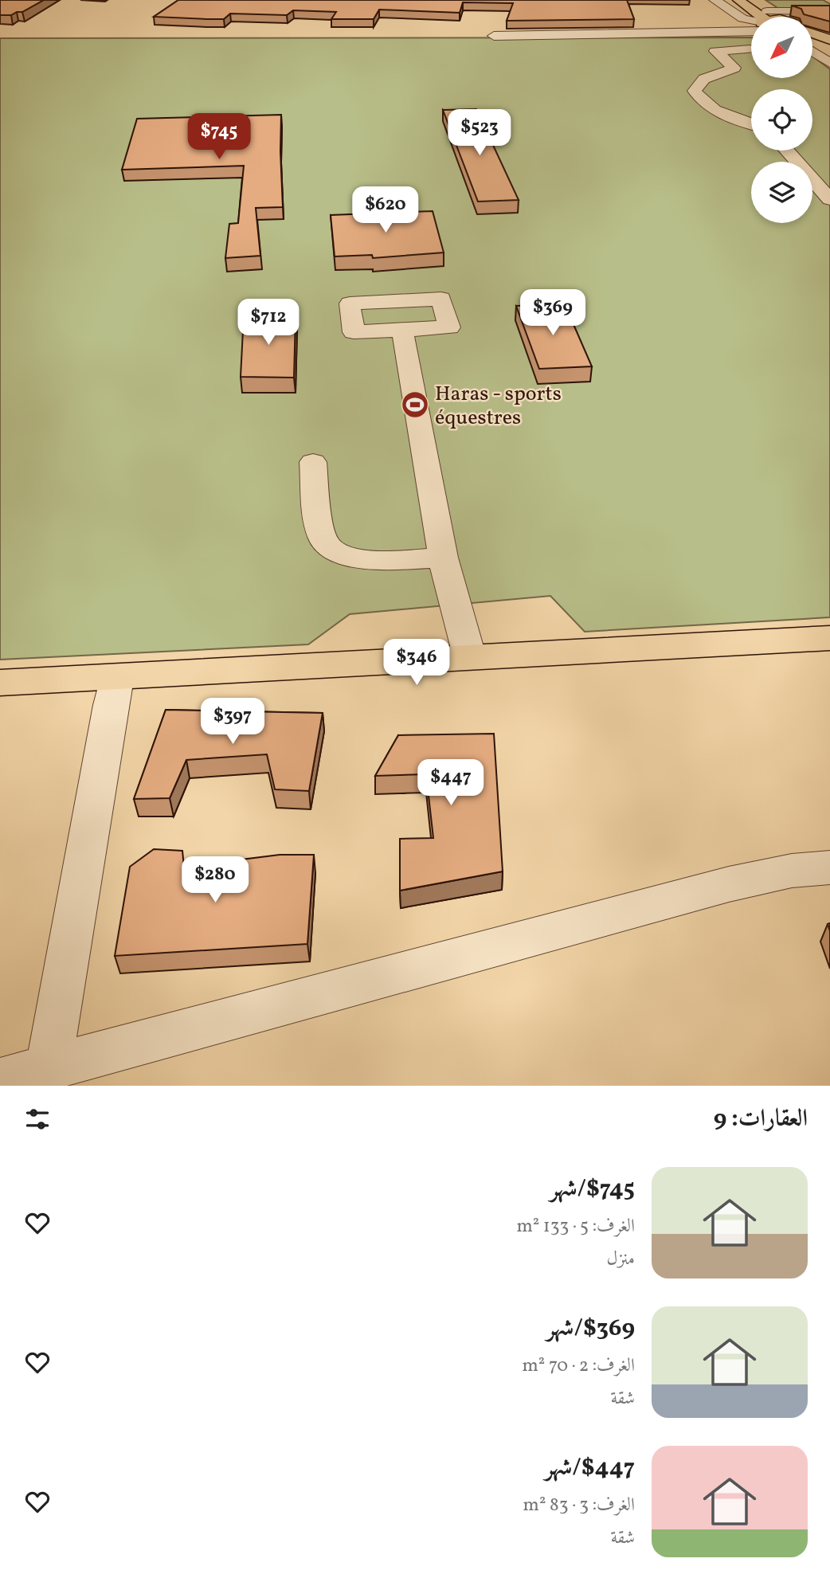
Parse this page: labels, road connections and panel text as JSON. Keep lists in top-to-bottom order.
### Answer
{
  "places": {
    "sports": ["Haras - sports équestres"]
  },
  "north": "bottom left",
  "page": {
    "price": [
      "$523",
      "$745",
      "$620",
      "$369",
      "$712",
      "$346",
      "$397",
      "$447",
      "$280"
    ],
    "heading": "العقارات: 9",
    "list": [
      {
        "name": "$745/شهر",
        "note": "الغرف: 5 · 133 m² · منزل"
      },
      {
        "name": "$369/شهر",
        "note": "الغرف: 2 · 70 m² · شقة"
      },
      {
        "name": "$447/شهر",
        "note": "الغرف: 3 · 83 m² · شقة"
      }
    ]
  }
}
